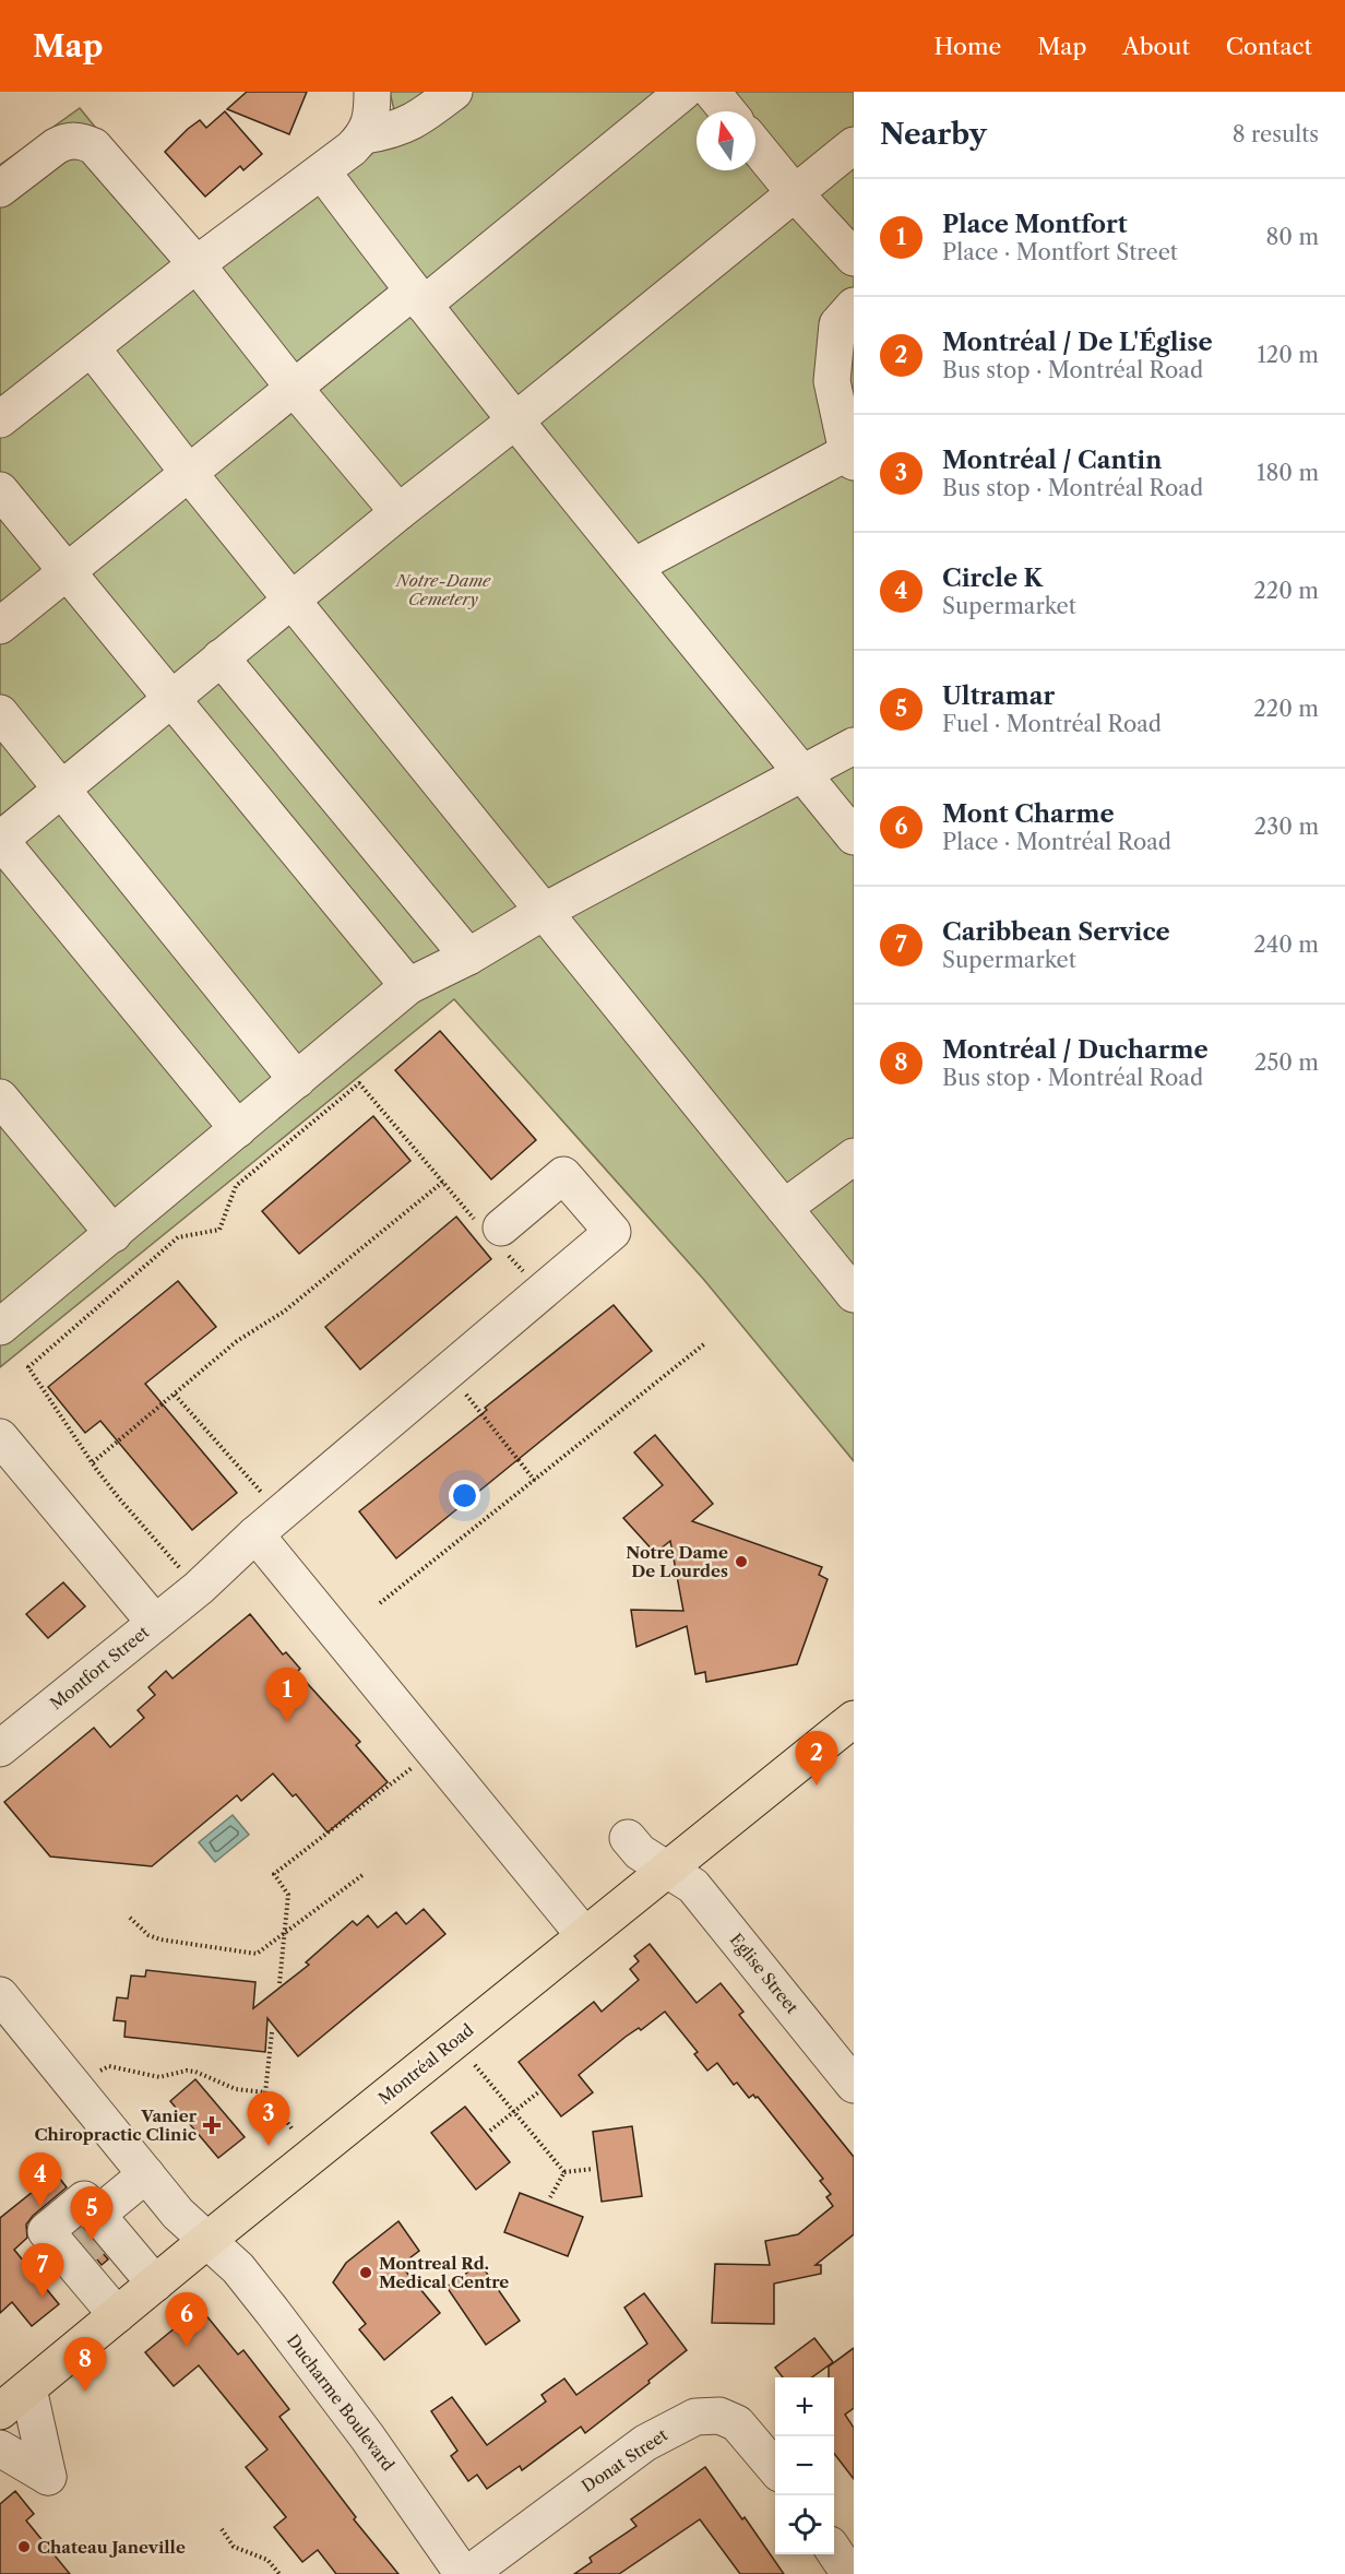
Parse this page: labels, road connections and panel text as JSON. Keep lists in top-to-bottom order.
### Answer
{
  "streets": {
    "main road": ["Montréal Road"],
    "street": [
      "Montfort Street",
      "Eglise Street",
      "Ducharme Boulevard",
      "Donat Street"
    ]
  },
  "crossings": [
    ["Eglise Street", "Montréal Road"],
    ["Montréal Road", "Ducharme Boulevard"]
  ],
  "parks": ["Notre-Dame Cemetery"],
  "places": {
    "other": ["Notre Dame De Lourdes", "Montreal Rd. Medical Centre", "Chateau Janeville"],
    "health": ["Vanier Chiropractic Clinic"]
  },
  "north": "top",
  "page": {
    "header": "Map",
    "nav": [
      "Home",
      "Map",
      "About",
      "Contact"
    ],
    "heading": ["Nearby", "8 results"],
    "list": [
      {
        "mark": "1",
        "name": "Place Montfort",
        "note": "Place · Montfort Street",
        "value": "80 m"
      },
      {
        "mark": "2",
        "name": "Montréal / De L'Église",
        "note": "Bus stop · Montréal Road",
        "value": "120 m"
      },
      {
        "mark": "3",
        "name": "Montréal / Cantin",
        "note": "Bus stop · Montréal Road",
        "value": "180 m"
      },
      {
        "mark": "4",
        "name": "Circle K",
        "note": "Supermarket",
        "value": "220 m"
      },
      {
        "mark": "5",
        "name": "Ultramar",
        "note": "Fuel · Montréal Road",
        "value": "220 m"
      },
      {
        "mark": "6",
        "name": "Mont Charme",
        "note": "Place · Montréal Road",
        "value": "230 m"
      },
      {
        "mark": "7",
        "name": "Caribbean Service",
        "note": "Supermarket",
        "value": "240 m"
      },
      {
        "mark": "8",
        "name": "Montréal / Ducharme",
        "note": "Bus stop · Montréal Road",
        "value": "250 m"
      }
    ],
    "pins": [
      "1",
      "2",
      "3",
      "4",
      "5",
      "7",
      "6",
      "8"
    ],
    "map_buttons": ["+", "−"]
  }
}
